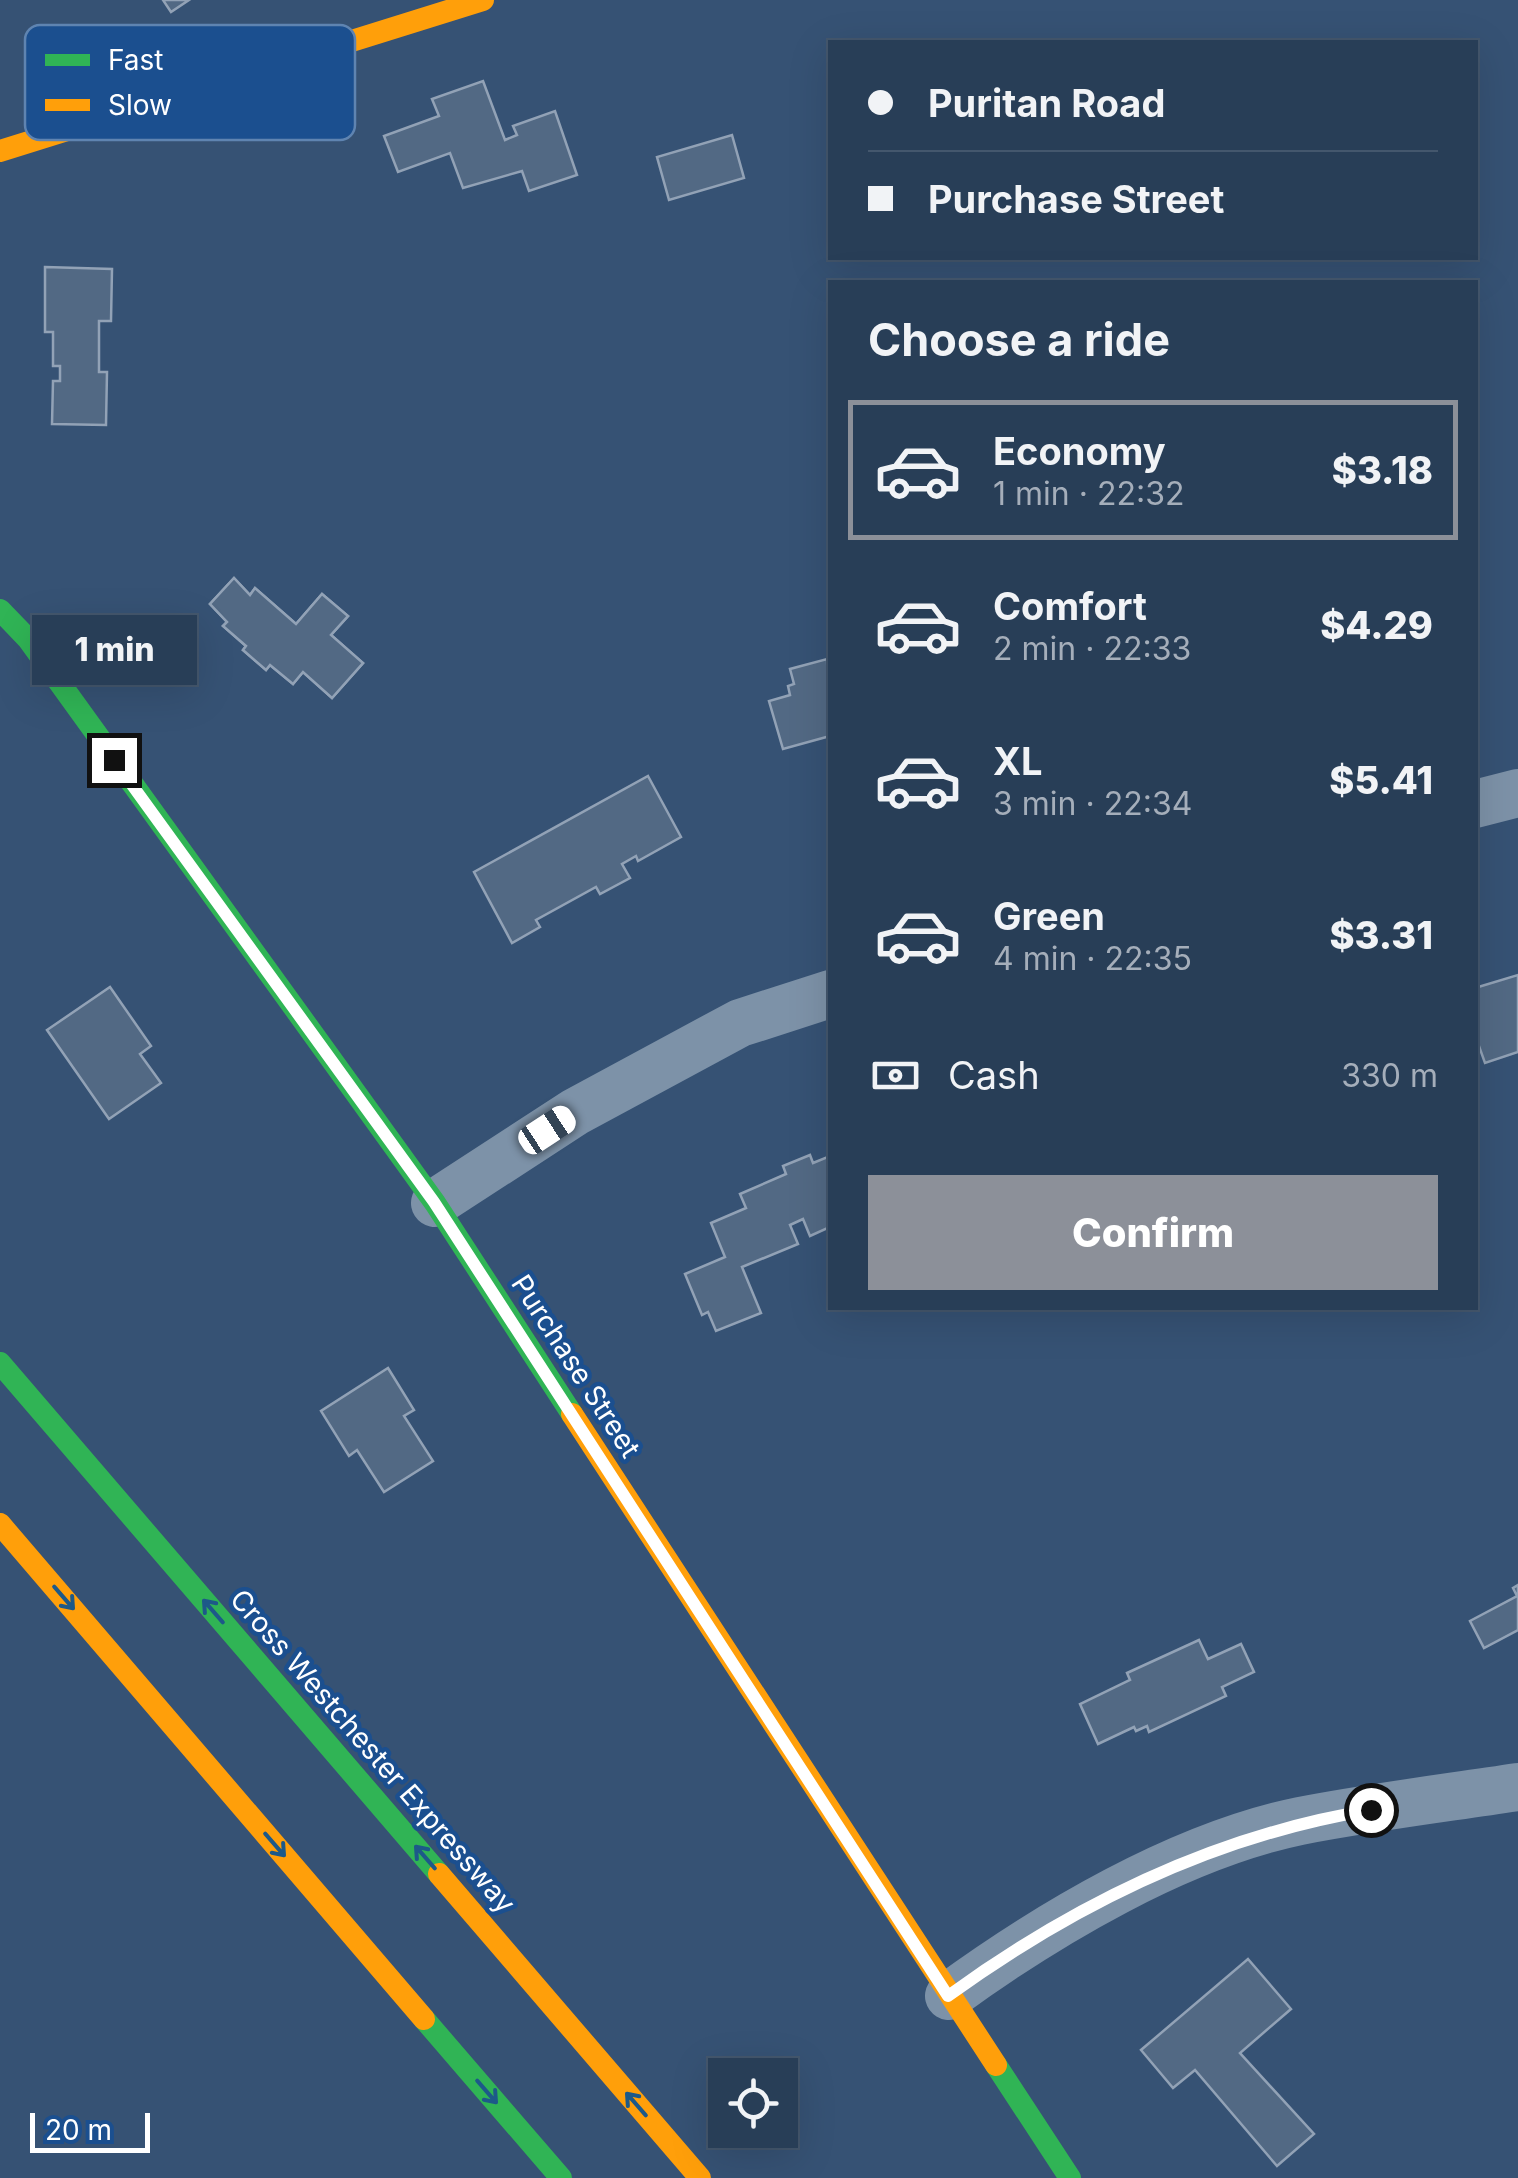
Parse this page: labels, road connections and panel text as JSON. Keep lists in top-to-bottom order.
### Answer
{
  "streets": {
    "main road": ["Purchase Street", "Cross Westchester Expressway"]
  },
  "legend": ["Fast", "Slow"],
  "scale_bar": "20 m",
  "page": {
    "banner": ["Puritan Road", "Purchase Street"],
    "heading": "Choose a ride",
    "list": [
      {
        "name": "Economy",
        "note": "1 min · 22:32",
        "value": "$3.18"
      },
      {
        "name": "Comfort",
        "note": "2 min · 22:33",
        "value": "$4.29"
      },
      {
        "name": "XL",
        "note": "3 min · 22:34",
        "value": "$5.41"
      },
      {
        "name": "Green",
        "note": "4 min · 22:35",
        "value": "$3.31"
      }
    ],
    "bubble": "1 min",
    "pay": ["Cash", "330 m"],
    "buttons": "Confirm",
    "scale": "20 m"
  }
}
